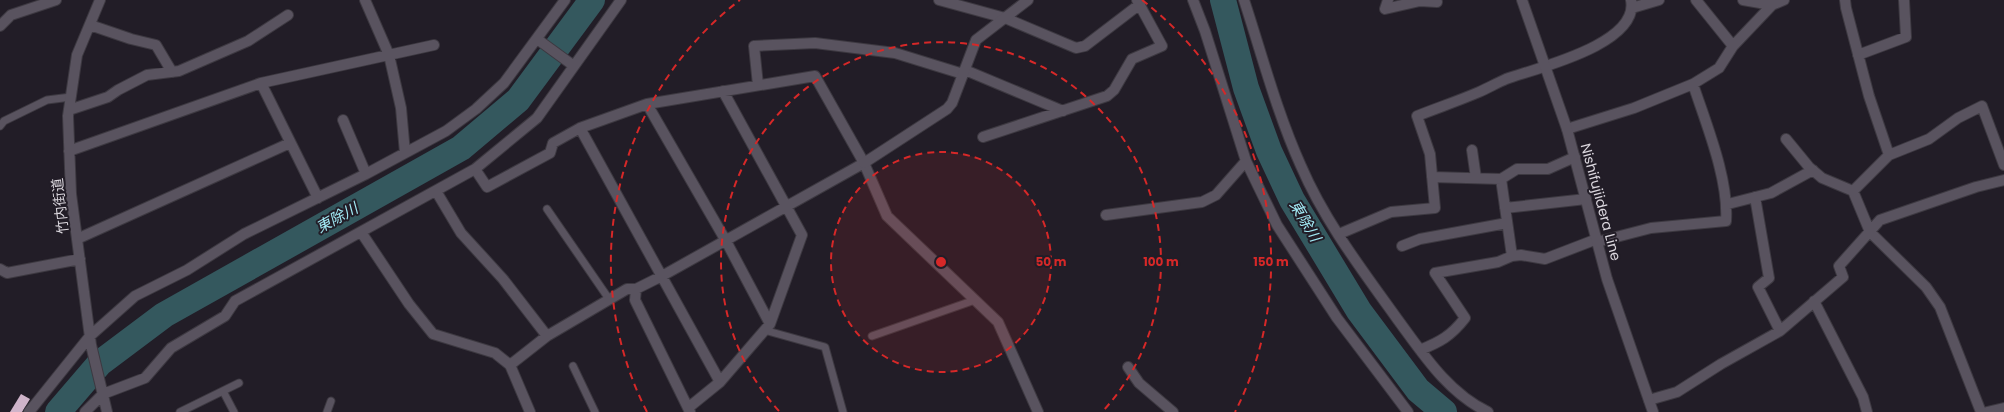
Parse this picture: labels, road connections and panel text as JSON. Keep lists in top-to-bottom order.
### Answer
{
  "streets": {
    "street": ["Nishifujiidera Line", "竹内街道"]
  },
  "water": ["東除川"],
  "rings": ["50 m", "100 m", "150 m"]
}
